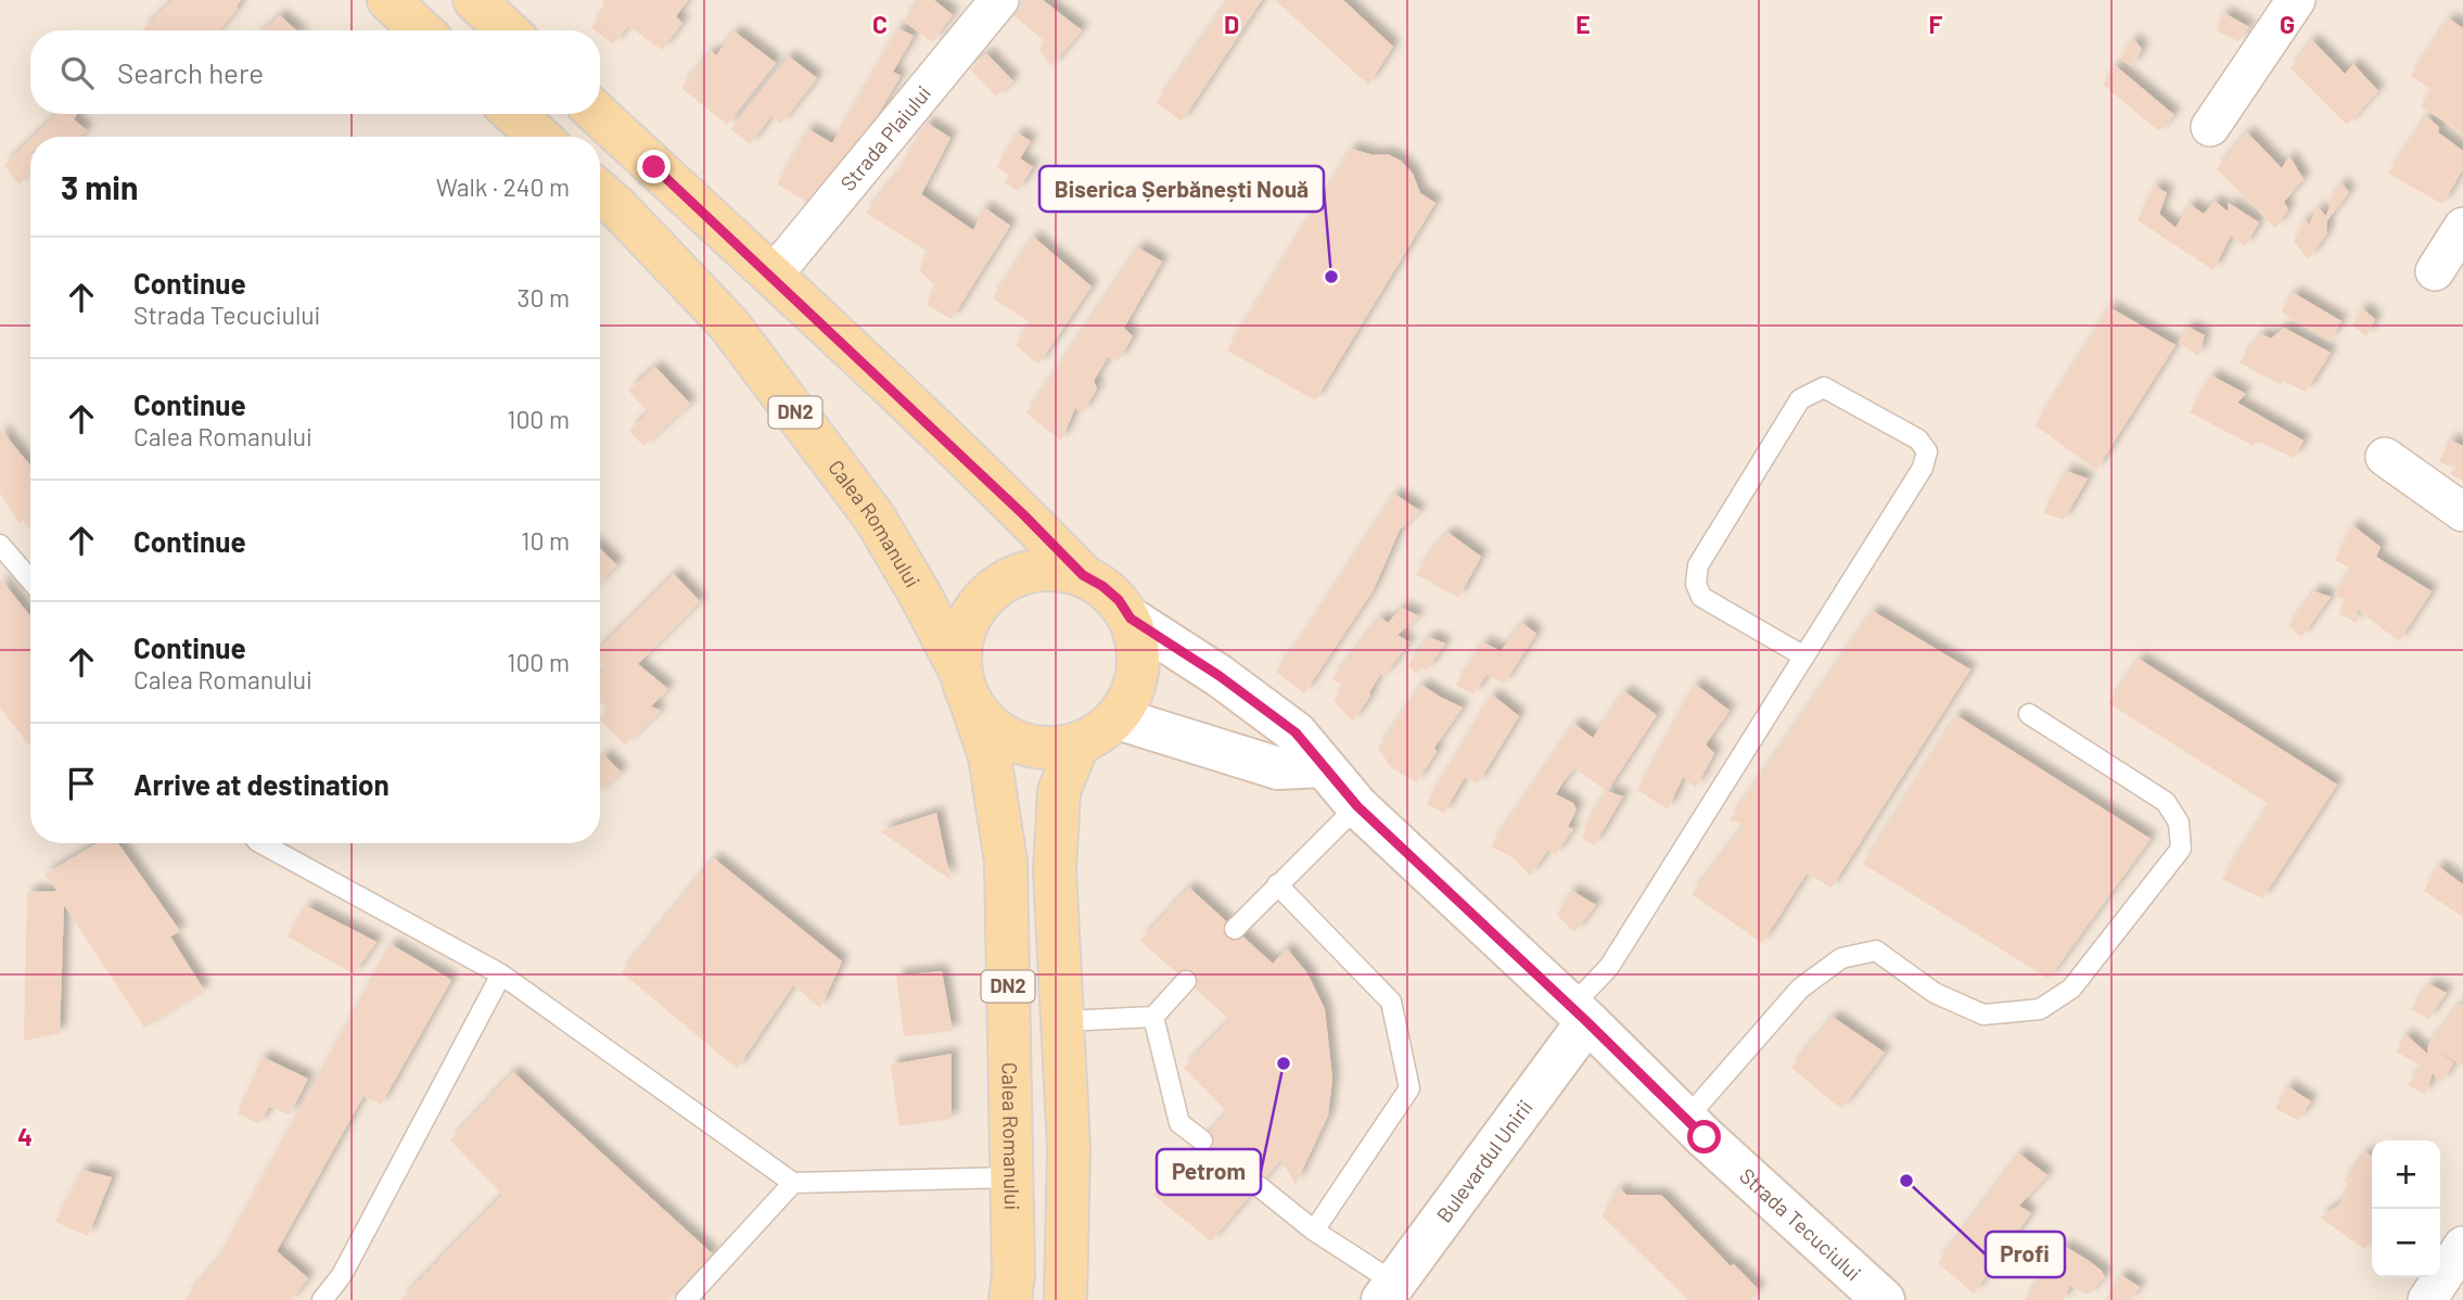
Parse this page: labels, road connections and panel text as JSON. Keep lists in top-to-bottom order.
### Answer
{
  "streets": {
    "main road": [
      "DN2",
      "Calea Romanului",
      "Bulevardul Unirii",
      "Strada Tecuciului"
    ],
    "street": ["Strada Plaiului"]
  },
  "crossings": [
    ["DN2", "Calea Romanului"],
    ["Bulevardul Unirii", "Strada Tecuciului"]
  ],
  "places": ["Biserica Șerbănești Nouă", "Petrom", "Profi"],
  "page": {
    "search": "Search here",
    "heading": ["3 min", "Walk · 240 m"],
    "list": [
      ["Continue", "Strada Tecuciului", "30 m"],
      ["Continue", "Calea Romanului", "100 m"],
      ["Continue", "10 m"],
      ["Continue", "Calea Romanului", "100 m"],
      "Arrive at destination"
    ],
    "map_buttons": ["+", "−"]
  },
  "grid": {
    "columns": [
      "C",
      "D",
      "E",
      "F",
      "G"
    ],
    "rows": ["4"]
  }
}
